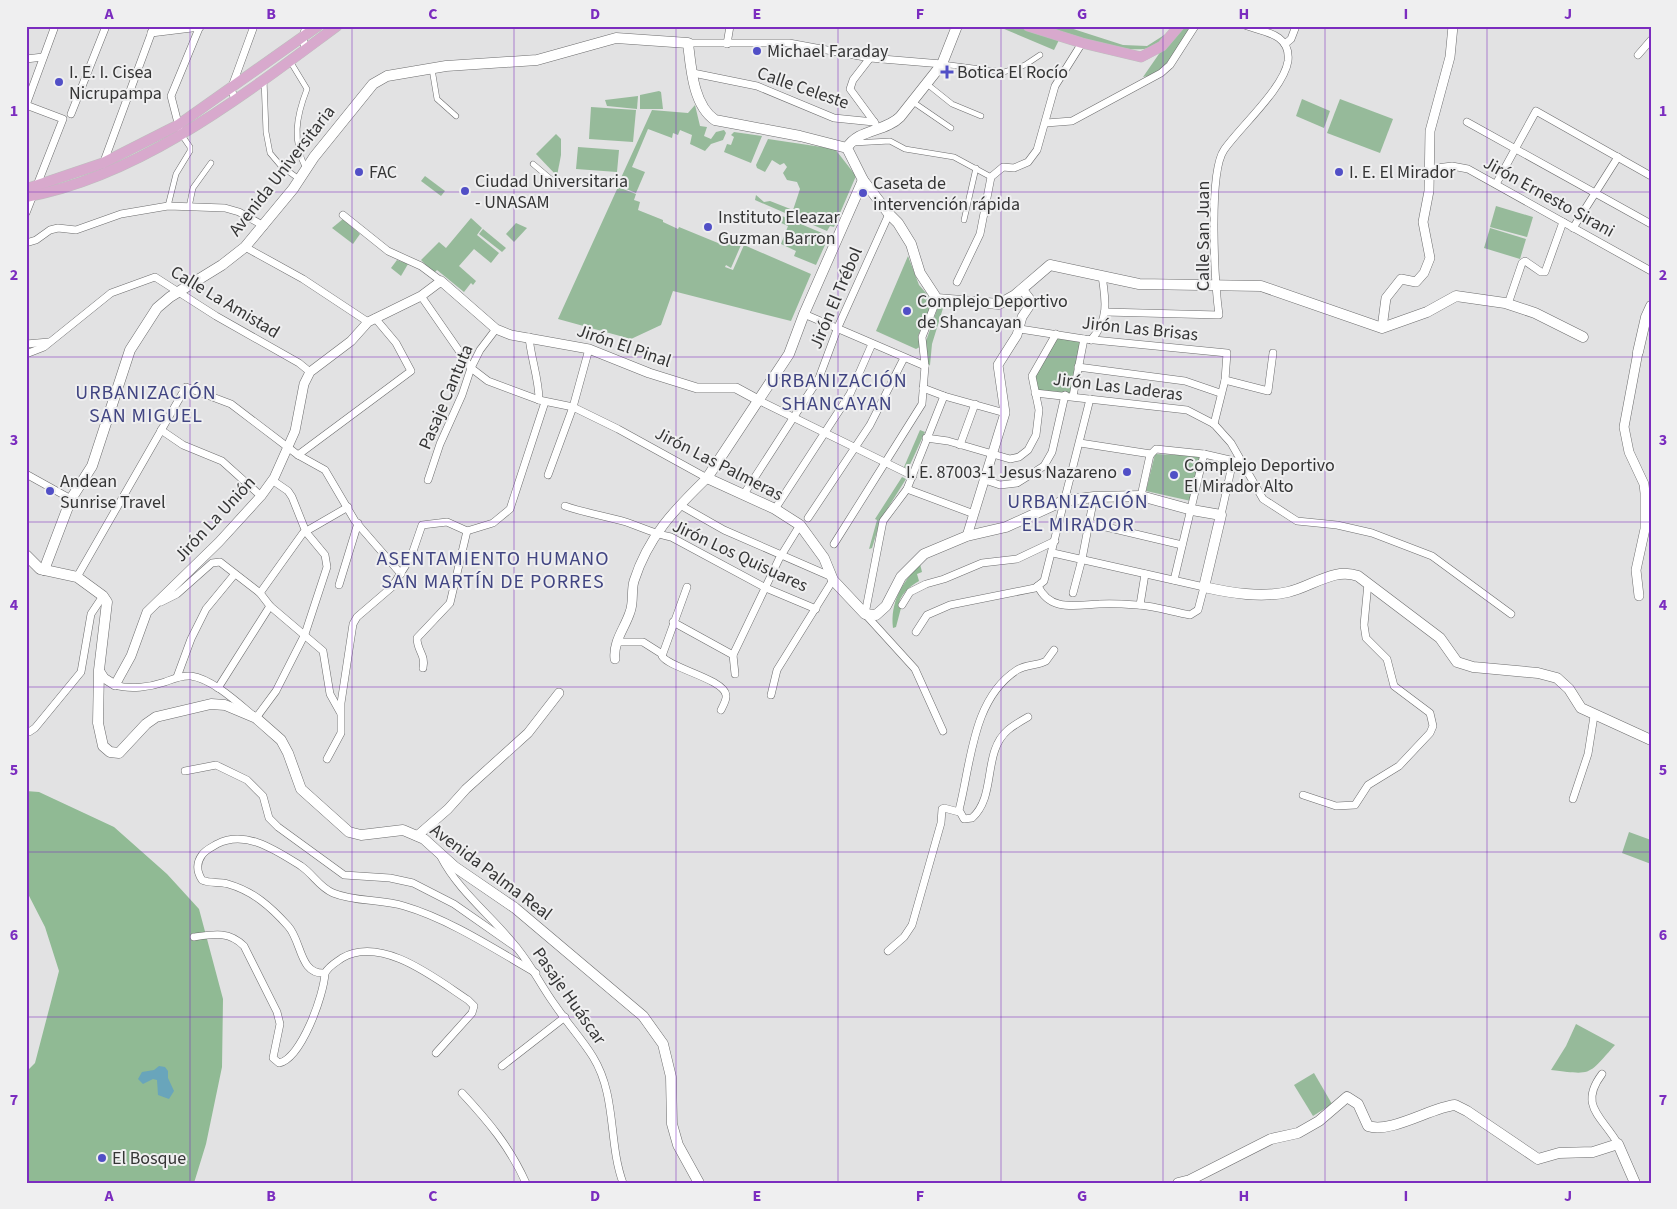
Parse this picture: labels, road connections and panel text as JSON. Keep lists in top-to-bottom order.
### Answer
{
  "streets": {
    "main road": ["Avenida Universitaria", "Jirón Las Palmeras", "Avenida Palma Real"],
    "street": [
      "Calle Celeste",
      "Jirón Ernesto Sirani",
      "Calle San Juan",
      "Jirón El Trébol",
      "Calle La Amistad",
      "Jirón Las Brisas",
      "Jirón El Pinal",
      "Jirón Las Laderas",
      "Pasaje Cantuta",
      "Jirón La Unión",
      "Jirón Los Quisuares",
      "Pasaje Huáscar"
    ]
  },
  "crossings": [
    ["Avenida Universitaria", "Calle La Amistad"],
    ["Jirón El Trébol", "Jirón El Pinal"],
    ["Jirón El Trébol", "Jirón Las Palmeras"],
    ["Calle La Amistad", "Jirón La Unión"],
    ["Jirón El Pinal", "Pasaje Cantuta"],
    ["Pasaje Cantuta", "Jirón Las Palmeras"],
    ["Avenida Palma Real", "Pasaje Huáscar"]
  ],
  "districts": [
    "URBANIZACIÓN SHANCAYAN",
    "URBANIZACIÓN SAN MIGUEL",
    "URBANIZACIÓN EL MIRADOR",
    "ASENTAMIENTO HUMANO SAN MARTÍN DE PORRES"
  ],
  "places": {
    "other": [
      "Michael Faraday",
      "I. E. I. Cisea Nicrupampa",
      "FAC",
      "I. E. El Mirador",
      "Ciudad Universitaria - UNASAM",
      "Caseta de intervención rápida",
      "Instituto Eleazar Guzman Barron",
      "Complejo Deportivo de Shancayan",
      "I. E. 87003-1 Jesus Nazareno",
      "Complejo Deportivo El Mirador Alto",
      "Andean Sunrise Travel",
      "El Bosque"
    ],
    "health": ["Botica El Rocío"]
  },
  "grid": {
    "columns": [
      "A",
      "B",
      "C",
      "D",
      "E",
      "F",
      "G",
      "H",
      "I",
      "J"
    ],
    "rows": [
      "1",
      "2",
      "3",
      "4",
      "5",
      "6",
      "7"
    ]
  }
}
